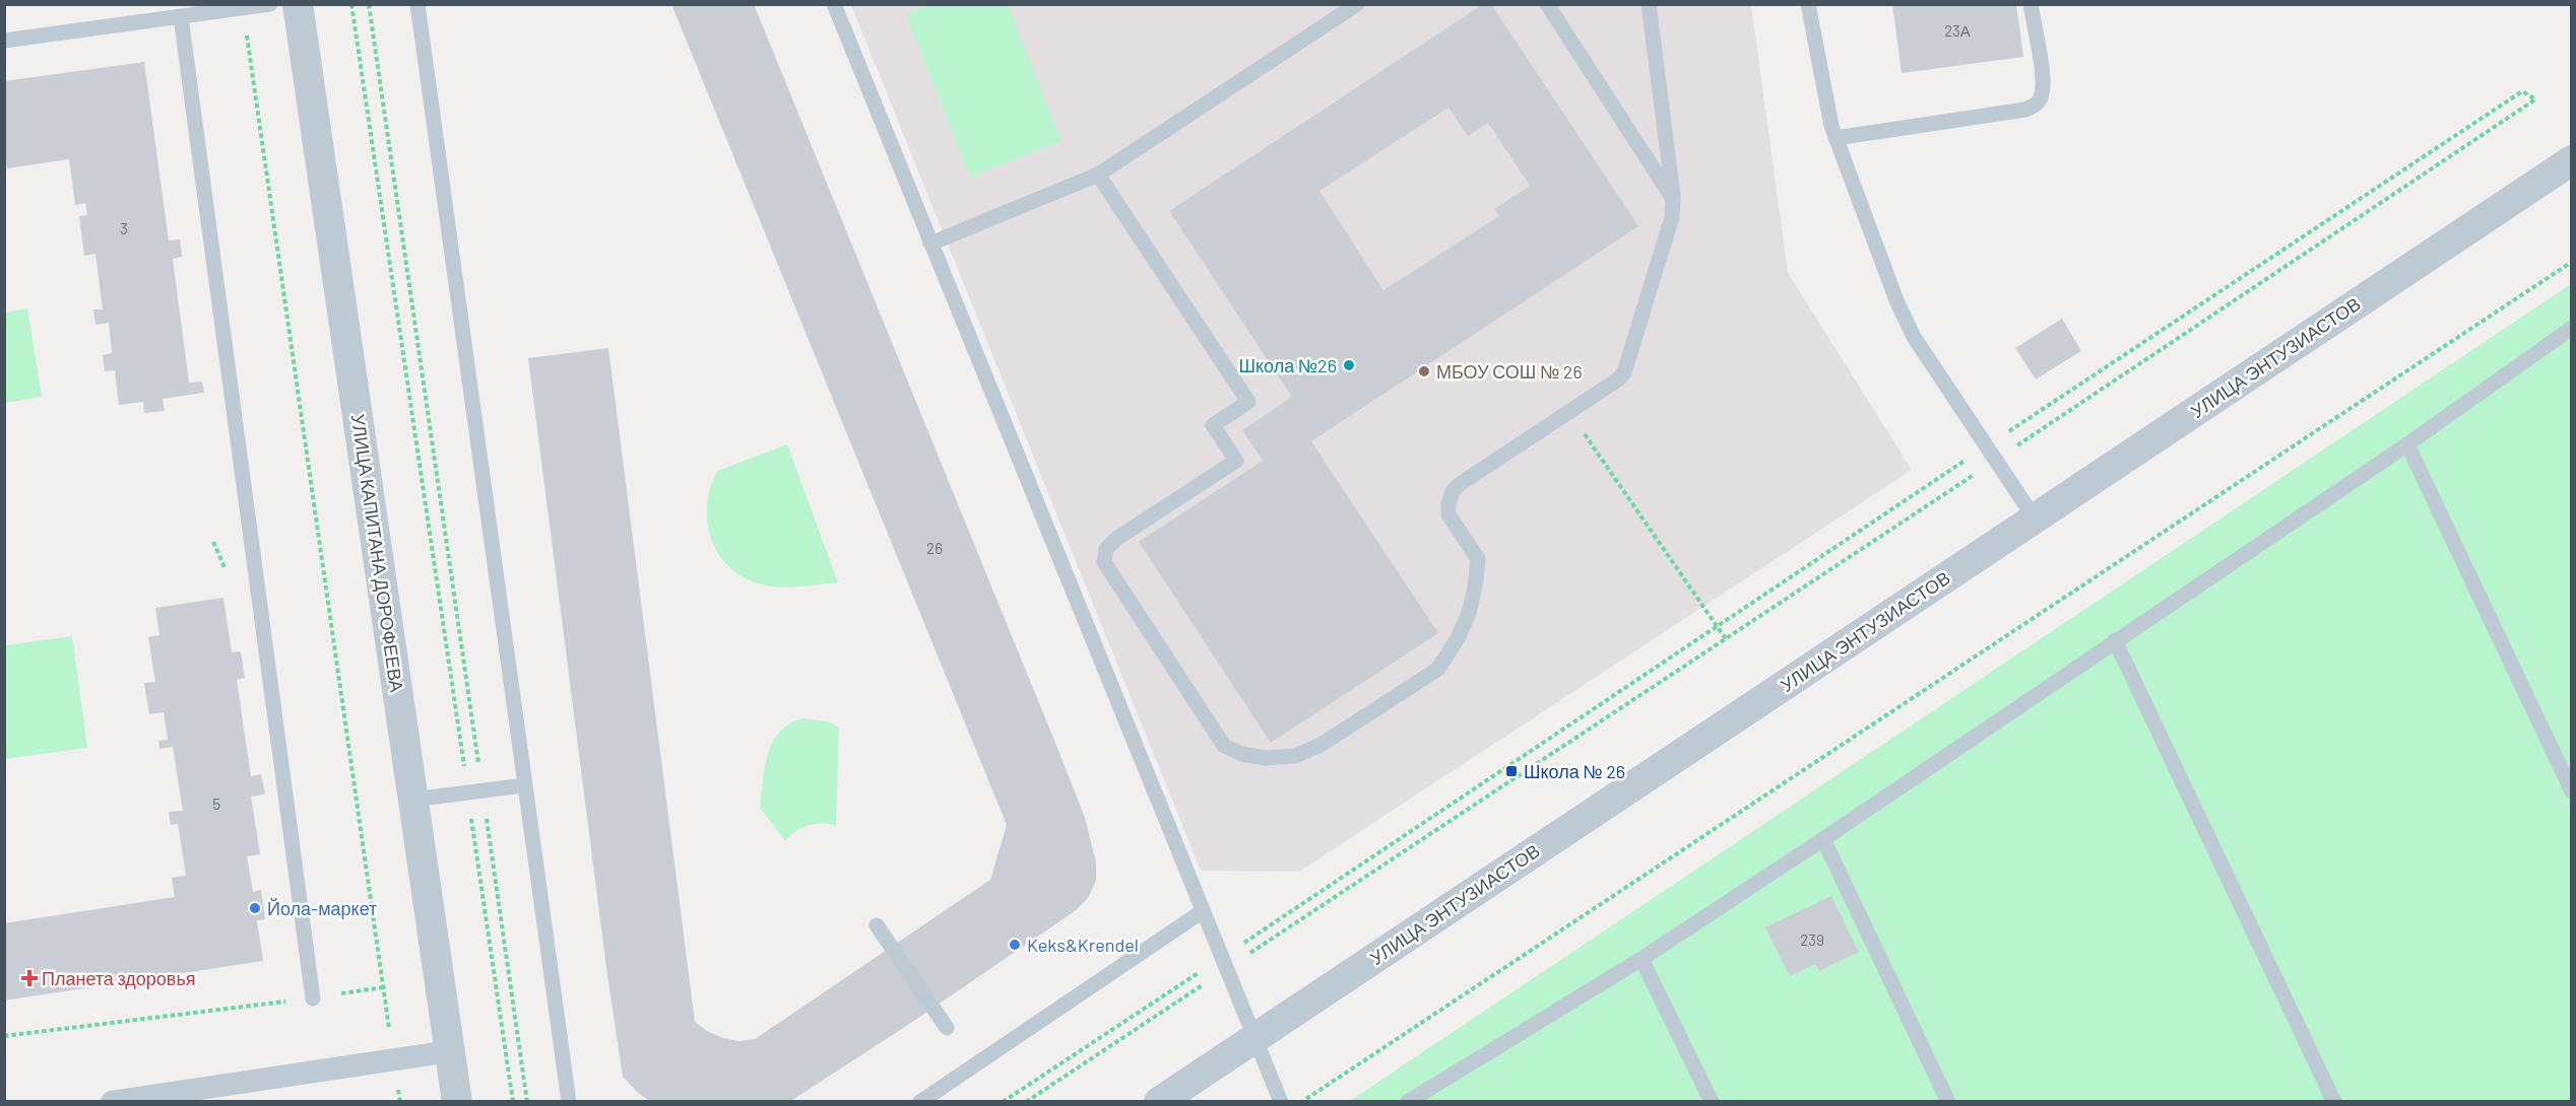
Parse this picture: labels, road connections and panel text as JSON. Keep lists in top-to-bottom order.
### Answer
{
  "streets": {
    "street": ["УЛИЦА ЭНТУЗИАСТОВ", "УЛИЦА КАПИТАНА ДОРОФЕЕВА"]
  },
  "places": {
    "other": [
      "Школа №26",
      "МБОУ СОШ № 26",
      "Йола-маркет",
      "Keks&Krendel"
    ],
    "transit": ["Школа № 26"],
    "health": ["Планета здоровья"]
  },
  "house_numbers": [
    "23А",
    "3",
    "26",
    "5",
    "239"
  ]
}
